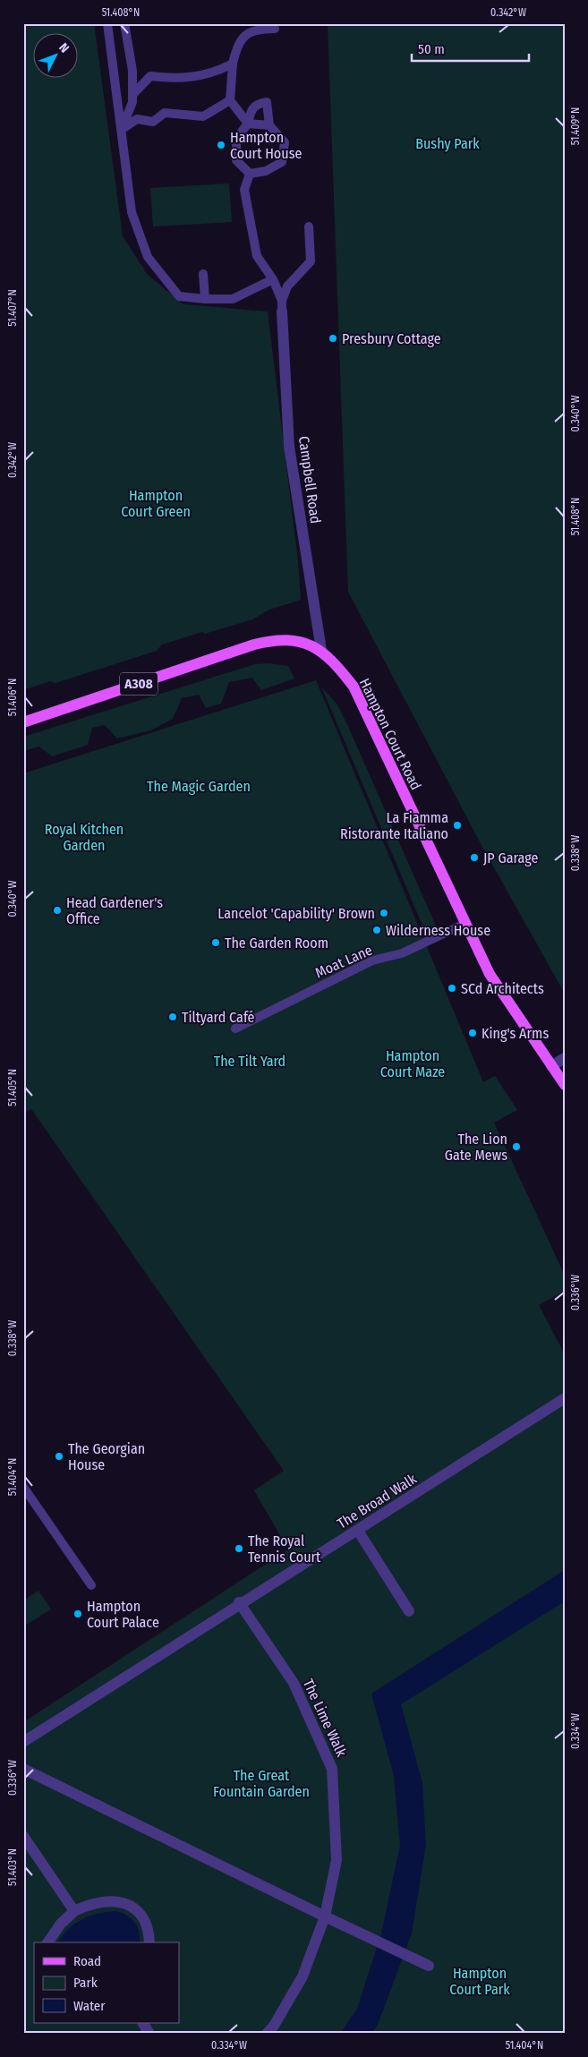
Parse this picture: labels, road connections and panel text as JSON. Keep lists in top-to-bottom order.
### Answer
{
  "streets": {
    "main road": ["A308", "Hampton Court Road"],
    "street": ["Campbell Road", "The Broad Walk", "The Lime Walk"],
    "lane": ["Moat Lane"]
  },
  "crossings": [
    ["Campbell Road", "Hampton Court Road"],
    ["Hampton Court Road", "Moat Lane"],
    ["The Broad Walk", "The Lime Walk"]
  ],
  "parks": [
    "Bushy Park",
    "Hampton Court Green",
    "The Magic Garden",
    "Royal Kitchen Garden",
    "Hampton Court Maze",
    "The Tilt Yard",
    "The Great Fountain Garden",
    "Hampton Court Park"
  ],
  "places": [
    "Hampton Court House",
    "Presbury Cottage",
    "La Fiamma Ristorante Italiano",
    "JP Garage",
    "Head Gardener's Office",
    "Lancelot 'Capability' Brown",
    "Wilderness House",
    "The Garden Room",
    "SCd Architects",
    "Tiltyard Café",
    "King's Arms",
    "The Lion Gate Mews",
    "The Georgian House",
    "The Royal Tennis Court",
    "Hampton Court Palace"
  ],
  "legend": ["Road", "Park", "Water"],
  "scale_bar": "50 m",
  "north": "top right",
  "coordinates": [
    "51.408°N",
    "0.342°W",
    "51.409°N",
    "51.407°N",
    "0.340°W",
    "51.406°N",
    "0.338°W",
    "51.405°N",
    "0.336°W",
    "51.404°N",
    "0.334°W",
    "51.403°N"
  ]
}
